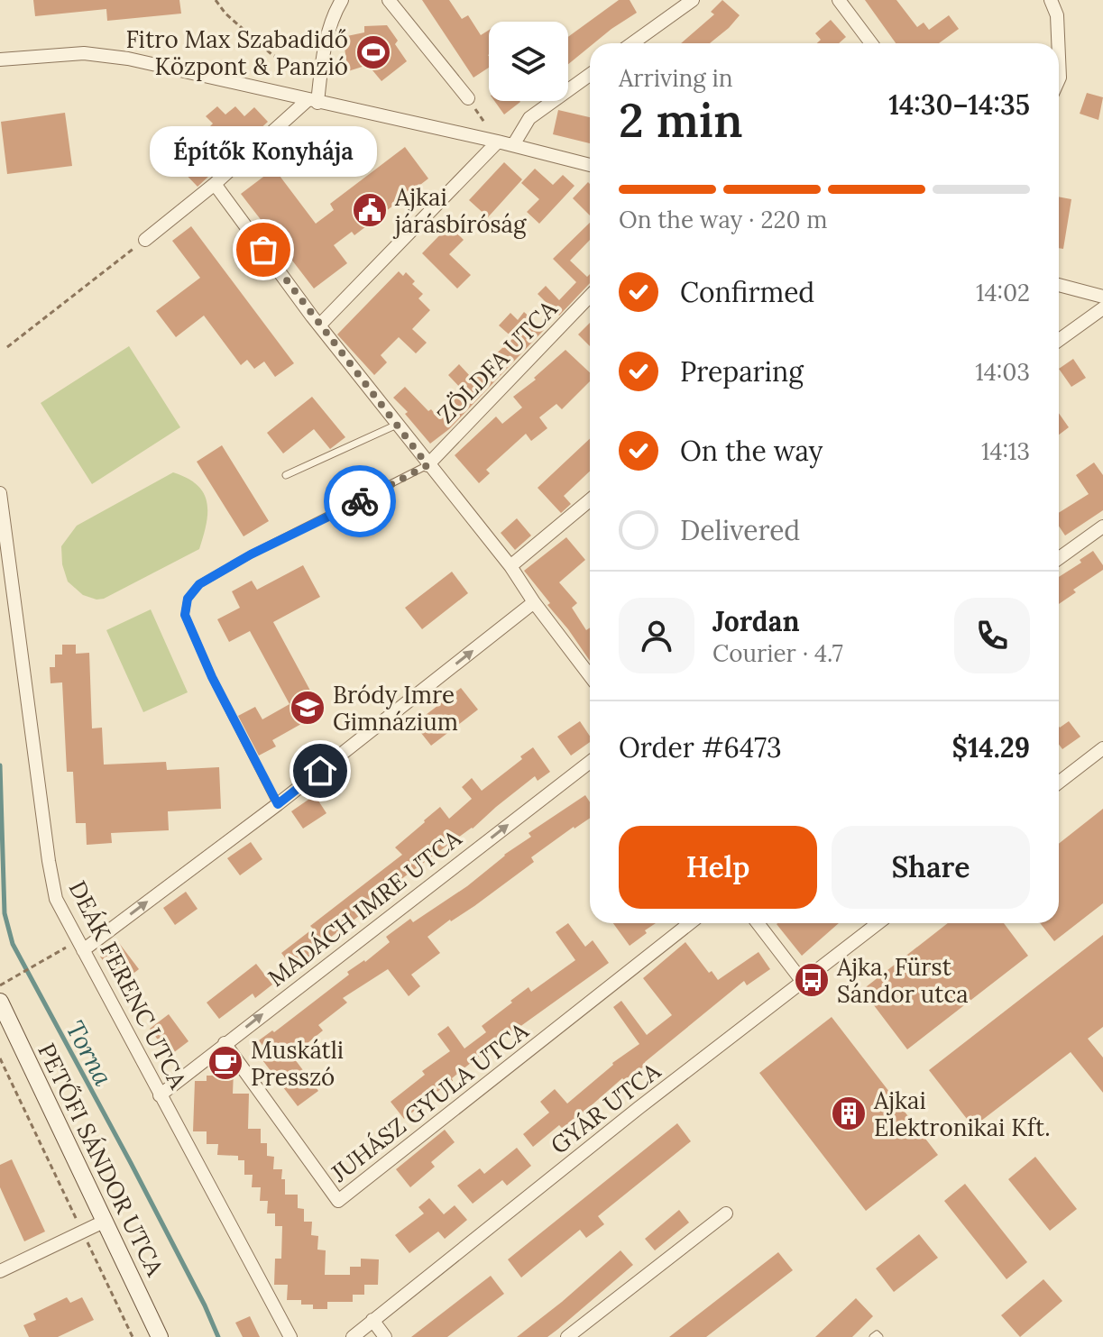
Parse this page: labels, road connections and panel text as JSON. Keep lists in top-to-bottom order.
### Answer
{
  "streets": {
    "main road": ["PETŐFI SÁNDOR UTCA"],
    "street": [
      "ZÖLDFA UTCA",
      "MADÁCH IMRE UTCA",
      "DEÁK FERENC UTCA",
      "JUHÁSZ GYULA UTCA",
      "GYÁR UTCA"
    ]
  },
  "crossings": [
    ["MADÁCH IMRE UTCA", "DEÁK FERENC UTCA"],
    ["MADÁCH IMRE UTCA", "JUHÁSZ GYULA UTCA"]
  ],
  "one_way": ["MADÁCH IMRE UTCA"],
  "water": ["Torna"],
  "places": {
    "sports": ["Fitro Max Szabadidő Központ & Panzió"],
    "public building": ["Ajkai járásbíróság"],
    "other": ["Építők Konyhája"],
    "school or university": ["Bródy Imre Gimnázium"],
    "bus stop": ["Ajka, Fürst Sándor utca"],
    "cafe": ["Muskátli Presszó"],
    "building": ["Ajkai Elektronikai Kft."]
  },
  "page": {
    "heading": ["2 min", "Arriving in", "14:30–14:35"],
    "panel": [
      "Jordan",
      "Courier · 4.7",
      "Order #6473",
      "$14.29"
    ],
    "bubble": "Építők Konyhája",
    "bar": "On the way · 220 m",
    "list": [
      ["Confirmed", "14:02"],
      ["Preparing", "14:03"],
      ["On the way", "14:13"],
      "Delivered"
    ],
    "buttons": ["Help", "Share"]
  }
}
